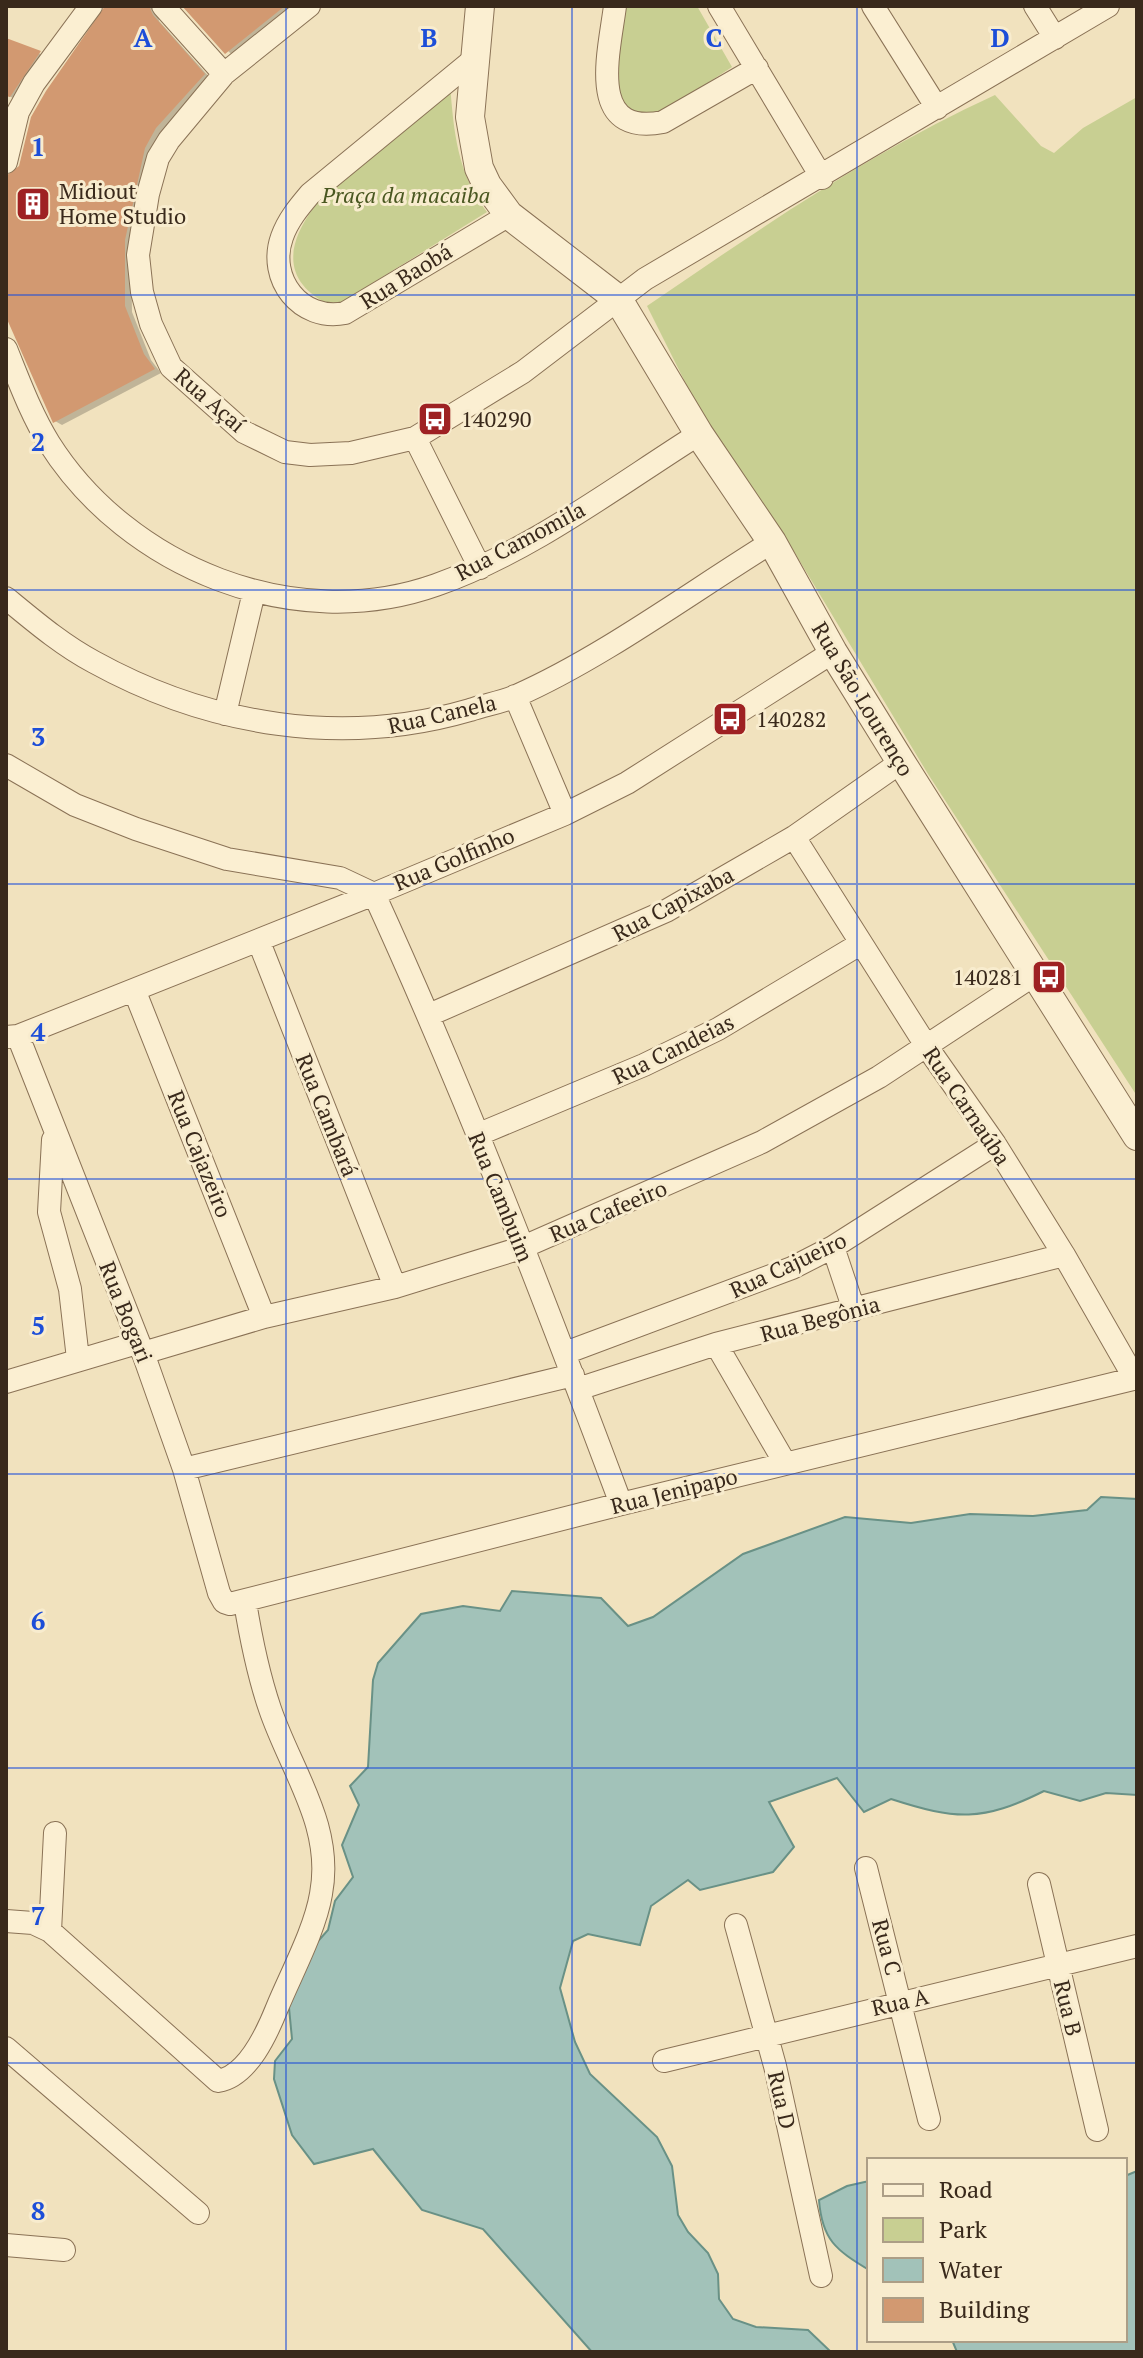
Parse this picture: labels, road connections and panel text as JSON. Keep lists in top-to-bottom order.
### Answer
{
  "streets": {
    "street": [
      "Rua Baobá",
      "Rua Açaí",
      "Rua Camomila",
      "Rua São Lourenço",
      "Rua Canela",
      "Rua Golfinho",
      "Rua Capixaba",
      "Rua Candeias",
      "Rua Carnaúba",
      "Rua Cambará",
      "Rua Cajazeiro",
      "Rua Cambuim",
      "Rua Cafeeiro",
      "Rua Cajueiro",
      "Rua Bogari",
      "Rua Begônia",
      "Rua Jenipapo",
      "Rua C",
      "Rua A",
      "Rua B",
      "Rua D"
    ]
  },
  "crossings": [
    ["Rua Baobá", "Rua São Lourenço"],
    ["Rua Açaí", "Rua São Lourenço"],
    ["Rua Camomila", "Rua São Lourenço"],
    ["Rua São Lourenço", "Rua Canela"],
    ["Rua São Lourenço", "Rua Golfinho"],
    ["Rua São Lourenço", "Rua Capixaba"],
    ["Rua São Lourenço", "Rua Cafeeiro"],
    ["Rua Golfinho", "Rua Cambuim"],
    ["Rua Golfinho", "Rua Bogari"],
    ["Rua Capixaba", "Rua Carnaúba"],
    ["Rua Capixaba", "Rua Cambuim"],
    ["Rua Candeias", "Rua Carnaúba"],
    ["Rua Candeias", "Rua Cambuim"],
    ["Rua Carnaúba", "Rua Cafeeiro"],
    ["Rua Carnaúba", "Rua Cajueiro"],
    ["Rua Carnaúba", "Rua Begônia"],
    ["Rua Carnaúba", "Rua Jenipapo"],
    ["Rua Cambará", "Rua Cafeeiro"],
    ["Rua Cambará", "Rua Bogari"],
    ["Rua Cajazeiro", "Rua Cafeeiro"],
    ["Rua Cajazeiro", "Rua Bogari"],
    ["Rua Cambuim", "Rua Cafeeiro"],
    ["Rua Cambuim", "Rua Cajueiro"],
    ["Rua Cambuim", "Rua Bogari"],
    ["Rua Cambuim", "Rua Begônia"],
    ["Rua Cambuim", "Rua Jenipapo"],
    ["Rua Cafeeiro", "Rua Bogari"],
    ["Rua Bogari", "Rua Jenipapo"],
    ["Rua C", "Rua A"],
    ["Rua A", "Rua B"],
    ["Rua A", "Rua D"]
  ],
  "parks": ["Praça da macaiba"],
  "places": {
    "building": ["Midiout Home Studio"],
    "bus stop": ["140290", "140282", "140281"]
  },
  "legend": [
    "Road",
    "Park",
    "Water",
    "Building"
  ],
  "grid": {
    "columns": [
      "A",
      "B",
      "C",
      "D"
    ],
    "rows": [
      "1",
      "2",
      "3",
      "4",
      "5",
      "6",
      "7",
      "8"
    ]
  }
}
